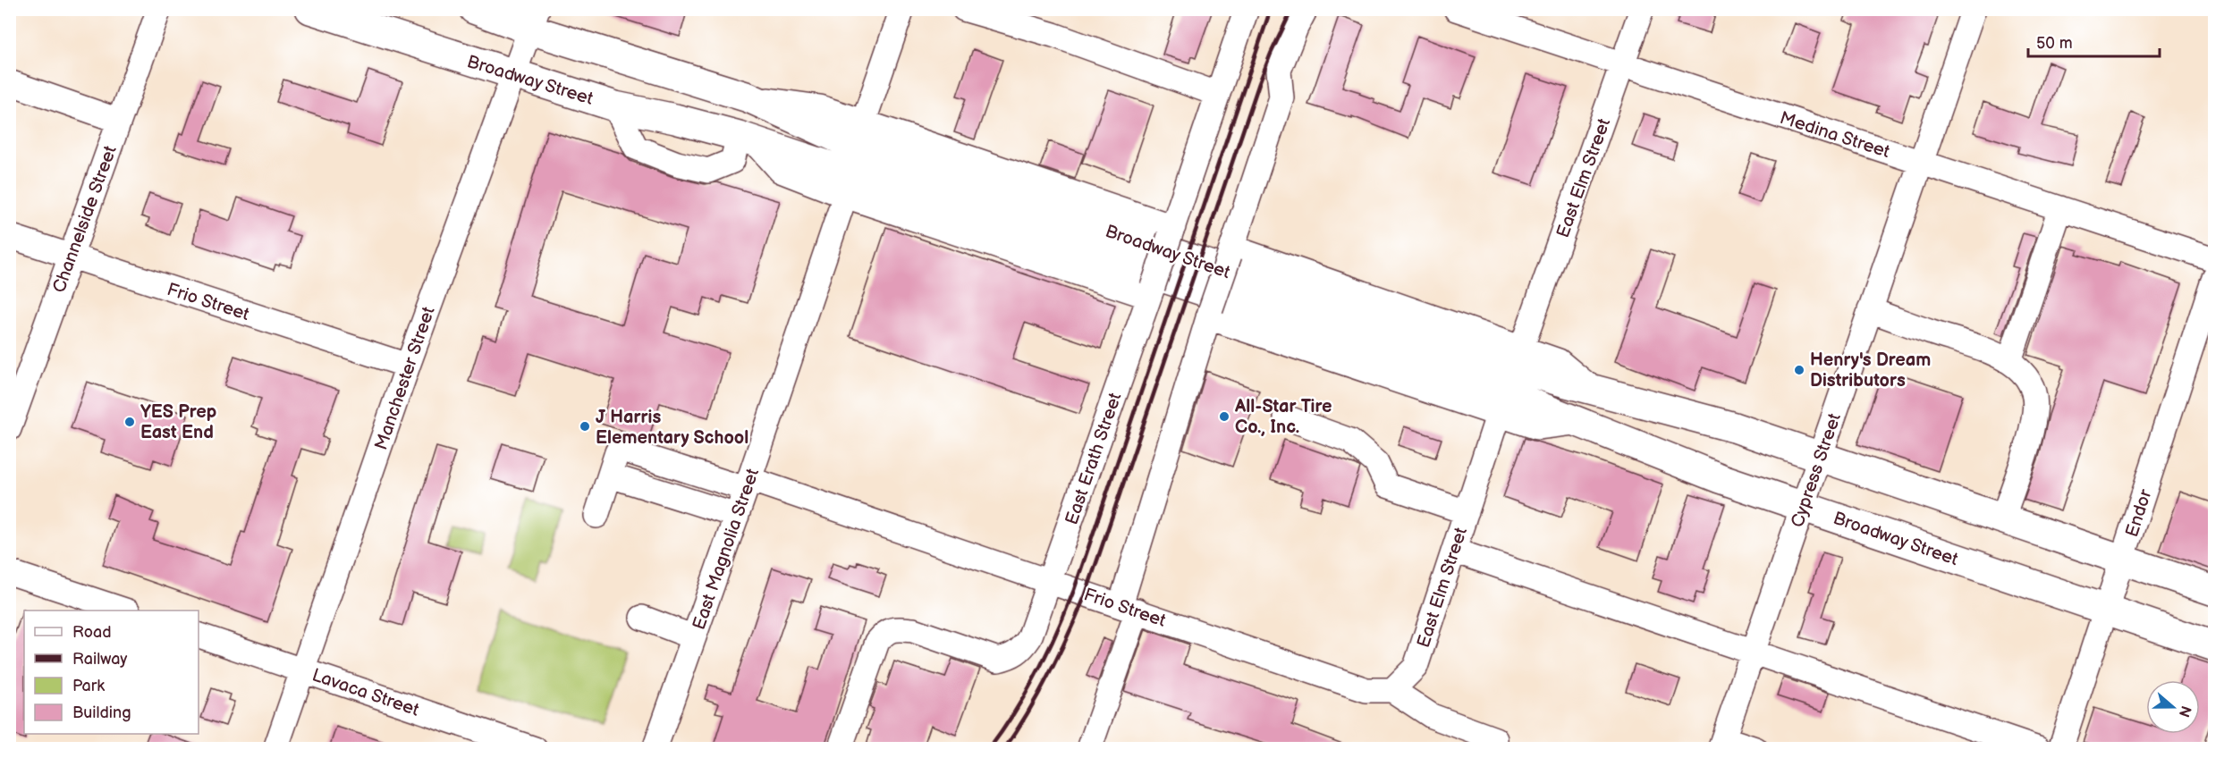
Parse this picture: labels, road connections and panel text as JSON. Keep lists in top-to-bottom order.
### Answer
{
  "streets": {
    "main road": ["Broadway Street"],
    "street": [
      "Medina Street",
      "East Elm Street",
      "Channelside Street",
      "Frio Street",
      "Manchester Street",
      "East Erath Street",
      "Cypress Street",
      "Endor",
      "East Magnolia Street",
      "Lavaca Street"
    ]
  },
  "crossings": [
    ["Broadway Street", "East Elm Street"],
    ["Broadway Street", "Manchester Street"],
    ["Broadway Street", "East Erath Street"],
    ["Broadway Street", "Cypress Street"],
    ["Broadway Street", "Endor"],
    ["Medina Street", "East Elm Street"],
    ["Medina Street", "Cypress Street"],
    ["East Elm Street", "Frio Street"],
    ["Channelside Street", "Frio Street"],
    ["Frio Street", "Manchester Street"],
    ["Frio Street", "East Erath Street"],
    ["Frio Street", "East Magnolia Street"],
    ["Manchester Street", "Lavaca Street"]
  ],
  "places": [
    "Henry's Dream Distributors",
    "All-Star Tire Co., Inc.",
    "YES Prep East End",
    "J Harris Elementary School"
  ],
  "legend": [
    "Road",
    "Railway",
    "Park",
    "Building"
  ],
  "scale_bar": "50 m",
  "north": "right"
}
